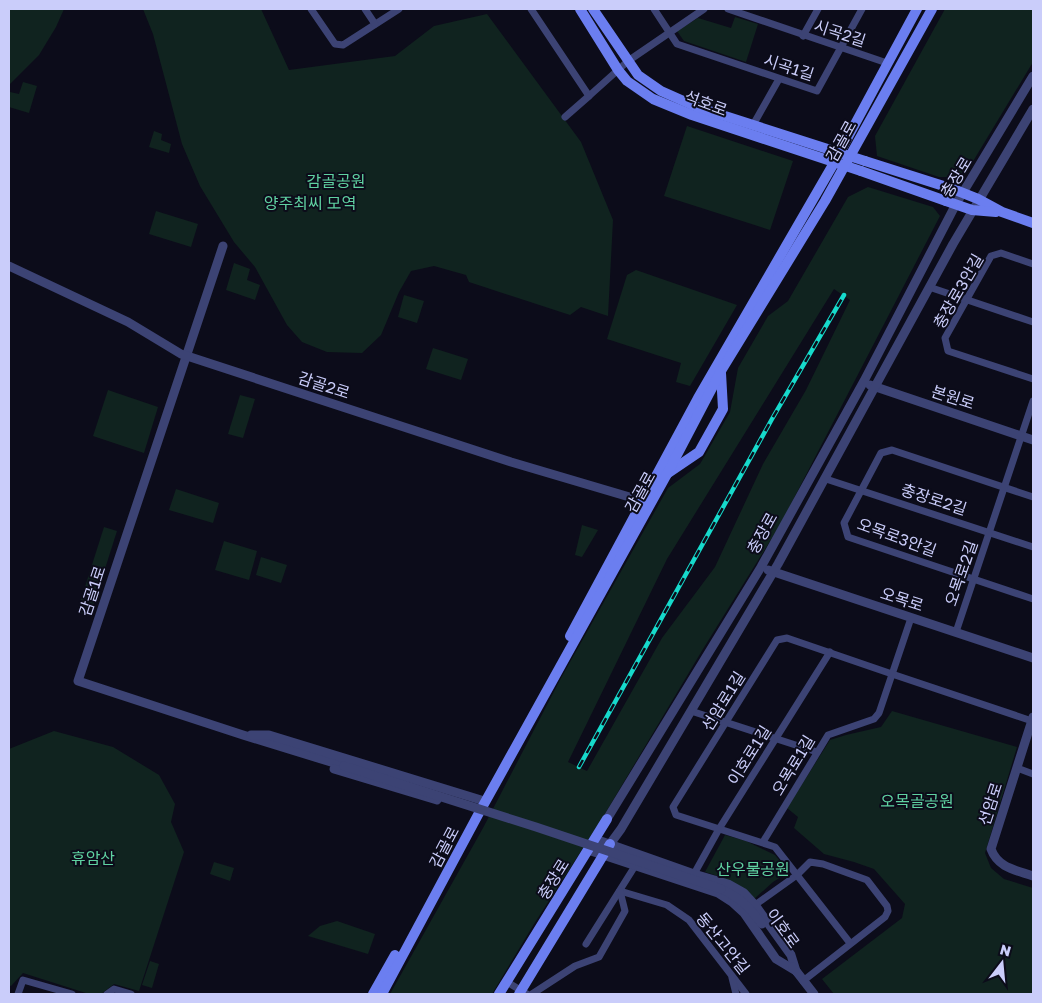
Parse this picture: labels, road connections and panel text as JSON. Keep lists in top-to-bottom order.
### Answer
{
  "streets": {
    "main road": ["석호로", "감골로", "충장로"],
    "street": [
      "시곡2길",
      "시곡1길",
      "충장로3안길",
      "감골2로",
      "본원로",
      "충장로2길",
      "오목로3안길",
      "오목로2길",
      "감골1로",
      "오목로",
      "선암로1길",
      "이호로1길",
      "오목로1길",
      "선암로",
      "이호로",
      "동산고안길"
    ]
  },
  "crossings": [
    ["시곡2길", "시곡1길"],
    ["시곡2길", "감골로"],
    ["석호로", "감골로"],
    ["석호로", "충장로"],
    ["감골로", "감골2로"],
    ["충장로", "본원로"],
    ["충장로", "충장로2길"],
    ["충장로", "오목로"],
    ["감골2로", "감골1로"],
    ["본원로", "오목로2길"],
    ["충장로2길", "오목로3안길"],
    ["충장로2길", "오목로2길"],
    ["오목로3안길", "오목로2길"],
    ["오목로2길", "오목로"],
    ["감골1로", "이호로"],
    ["오목로", "오목로1길"],
    ["선암로1길", "이호로1길"],
    ["선암로1길", "오목로1길"],
    ["선암로1길", "선암로"]
  ],
  "parks": [
    "감골공원",
    "양주최씨 모역",
    "오목골공원",
    "휴암산",
    "산우물공원"
  ],
  "north": "top"
}
